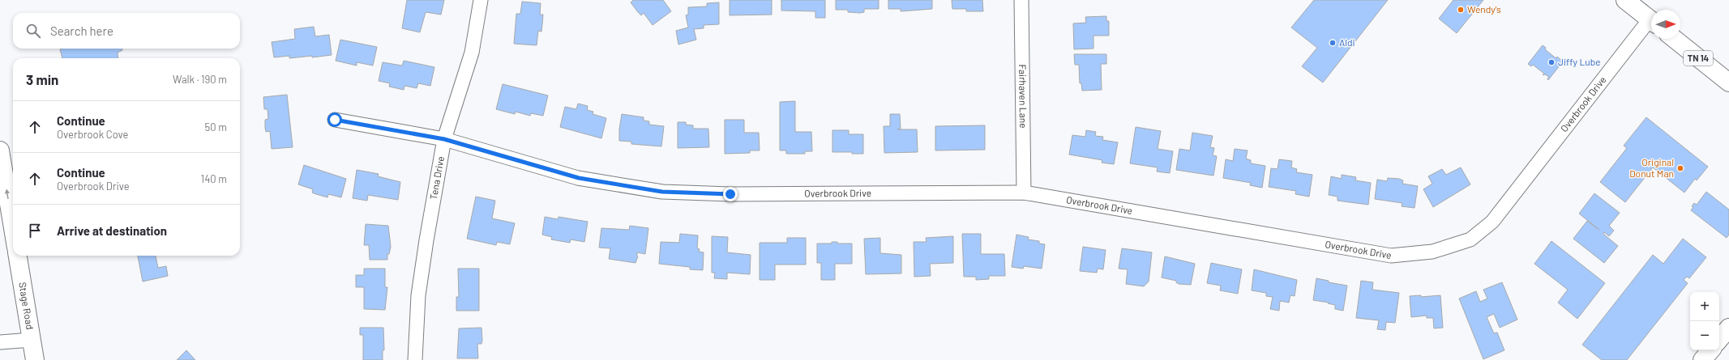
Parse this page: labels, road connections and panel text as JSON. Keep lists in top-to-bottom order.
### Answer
{
  "streets": {
    "main road": ["TN 14", "Stage Road"],
    "street": ["Fairhaven Lane", "Overbrook Drive", "Tena Drive"]
  },
  "crossings": [
    ["Fairhaven Lane", "Overbrook Drive"],
    ["Overbrook Drive", "Tena Drive"]
  ],
  "places": [
    "Wendy's",
    "Aldi",
    "Jiffy Lube",
    "Original Donut Man"
  ],
  "north": "right",
  "page": {
    "search": "Search here",
    "heading": ["3 min", "Walk · 190 m"],
    "list": [
      ["Continue", "Overbrook Cove", "50 m"],
      ["Continue", "Overbrook Drive", "140 m"],
      "Arrive at destination"
    ],
    "map_buttons": ["+", "−"]
  }
}
